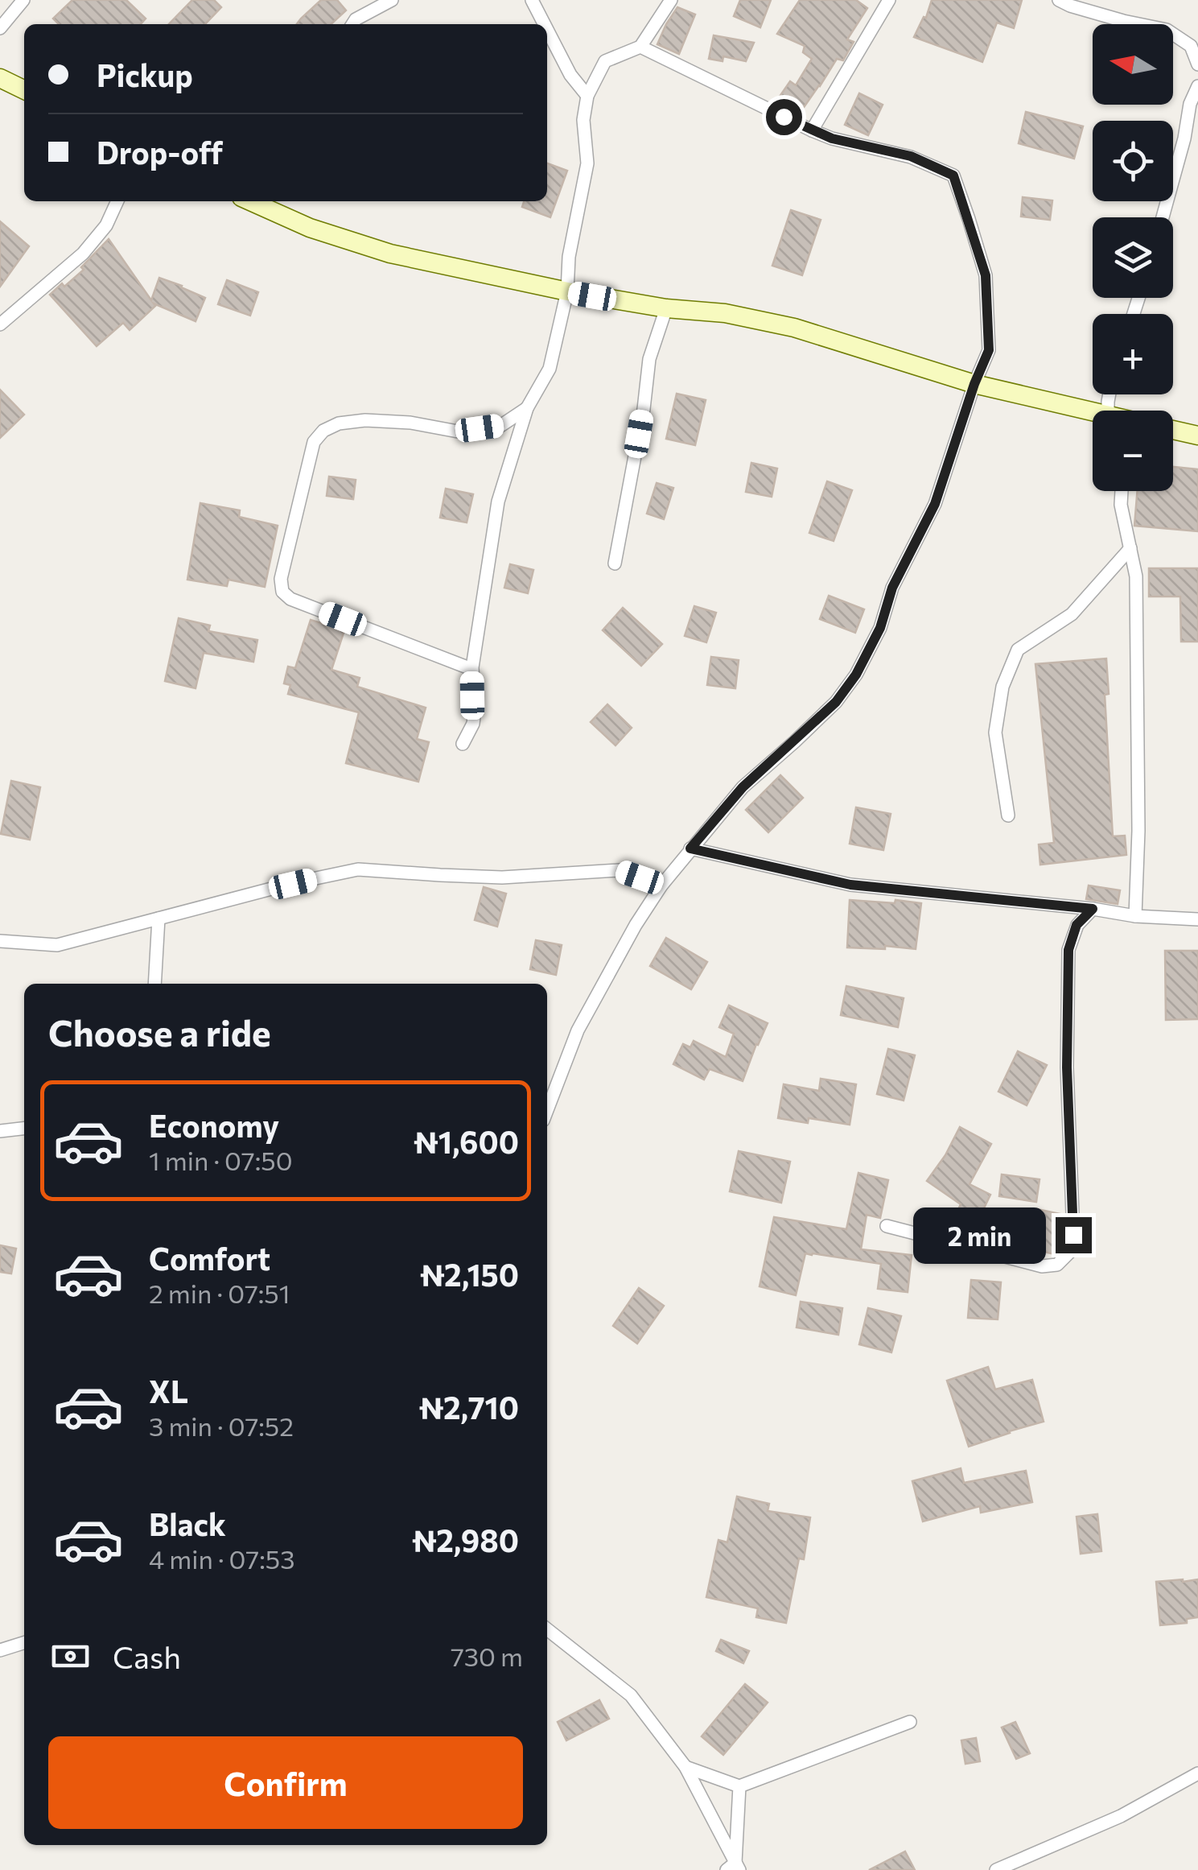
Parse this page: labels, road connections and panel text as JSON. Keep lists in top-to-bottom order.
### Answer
{
  "north": "left",
  "page": {
    "map_buttons": ["+", "−"],
    "banner": ["Pickup", "Drop-off"],
    "heading": "Choose a ride",
    "list": [
      {
        "name": "Economy",
        "note": "1 min · 07:50",
        "value": "₦1,600"
      },
      {
        "name": "Comfort",
        "note": "2 min · 07:51",
        "value": "₦2,150"
      },
      {
        "name": "XL",
        "note": "3 min · 07:52",
        "value": "₦2,710"
      },
      {
        "name": "Black",
        "note": "4 min · 07:53",
        "value": "₦2,980"
      }
    ],
    "bubble": "2 min",
    "pay": ["Cash", "730 m"],
    "buttons": "Confirm"
  }
}
